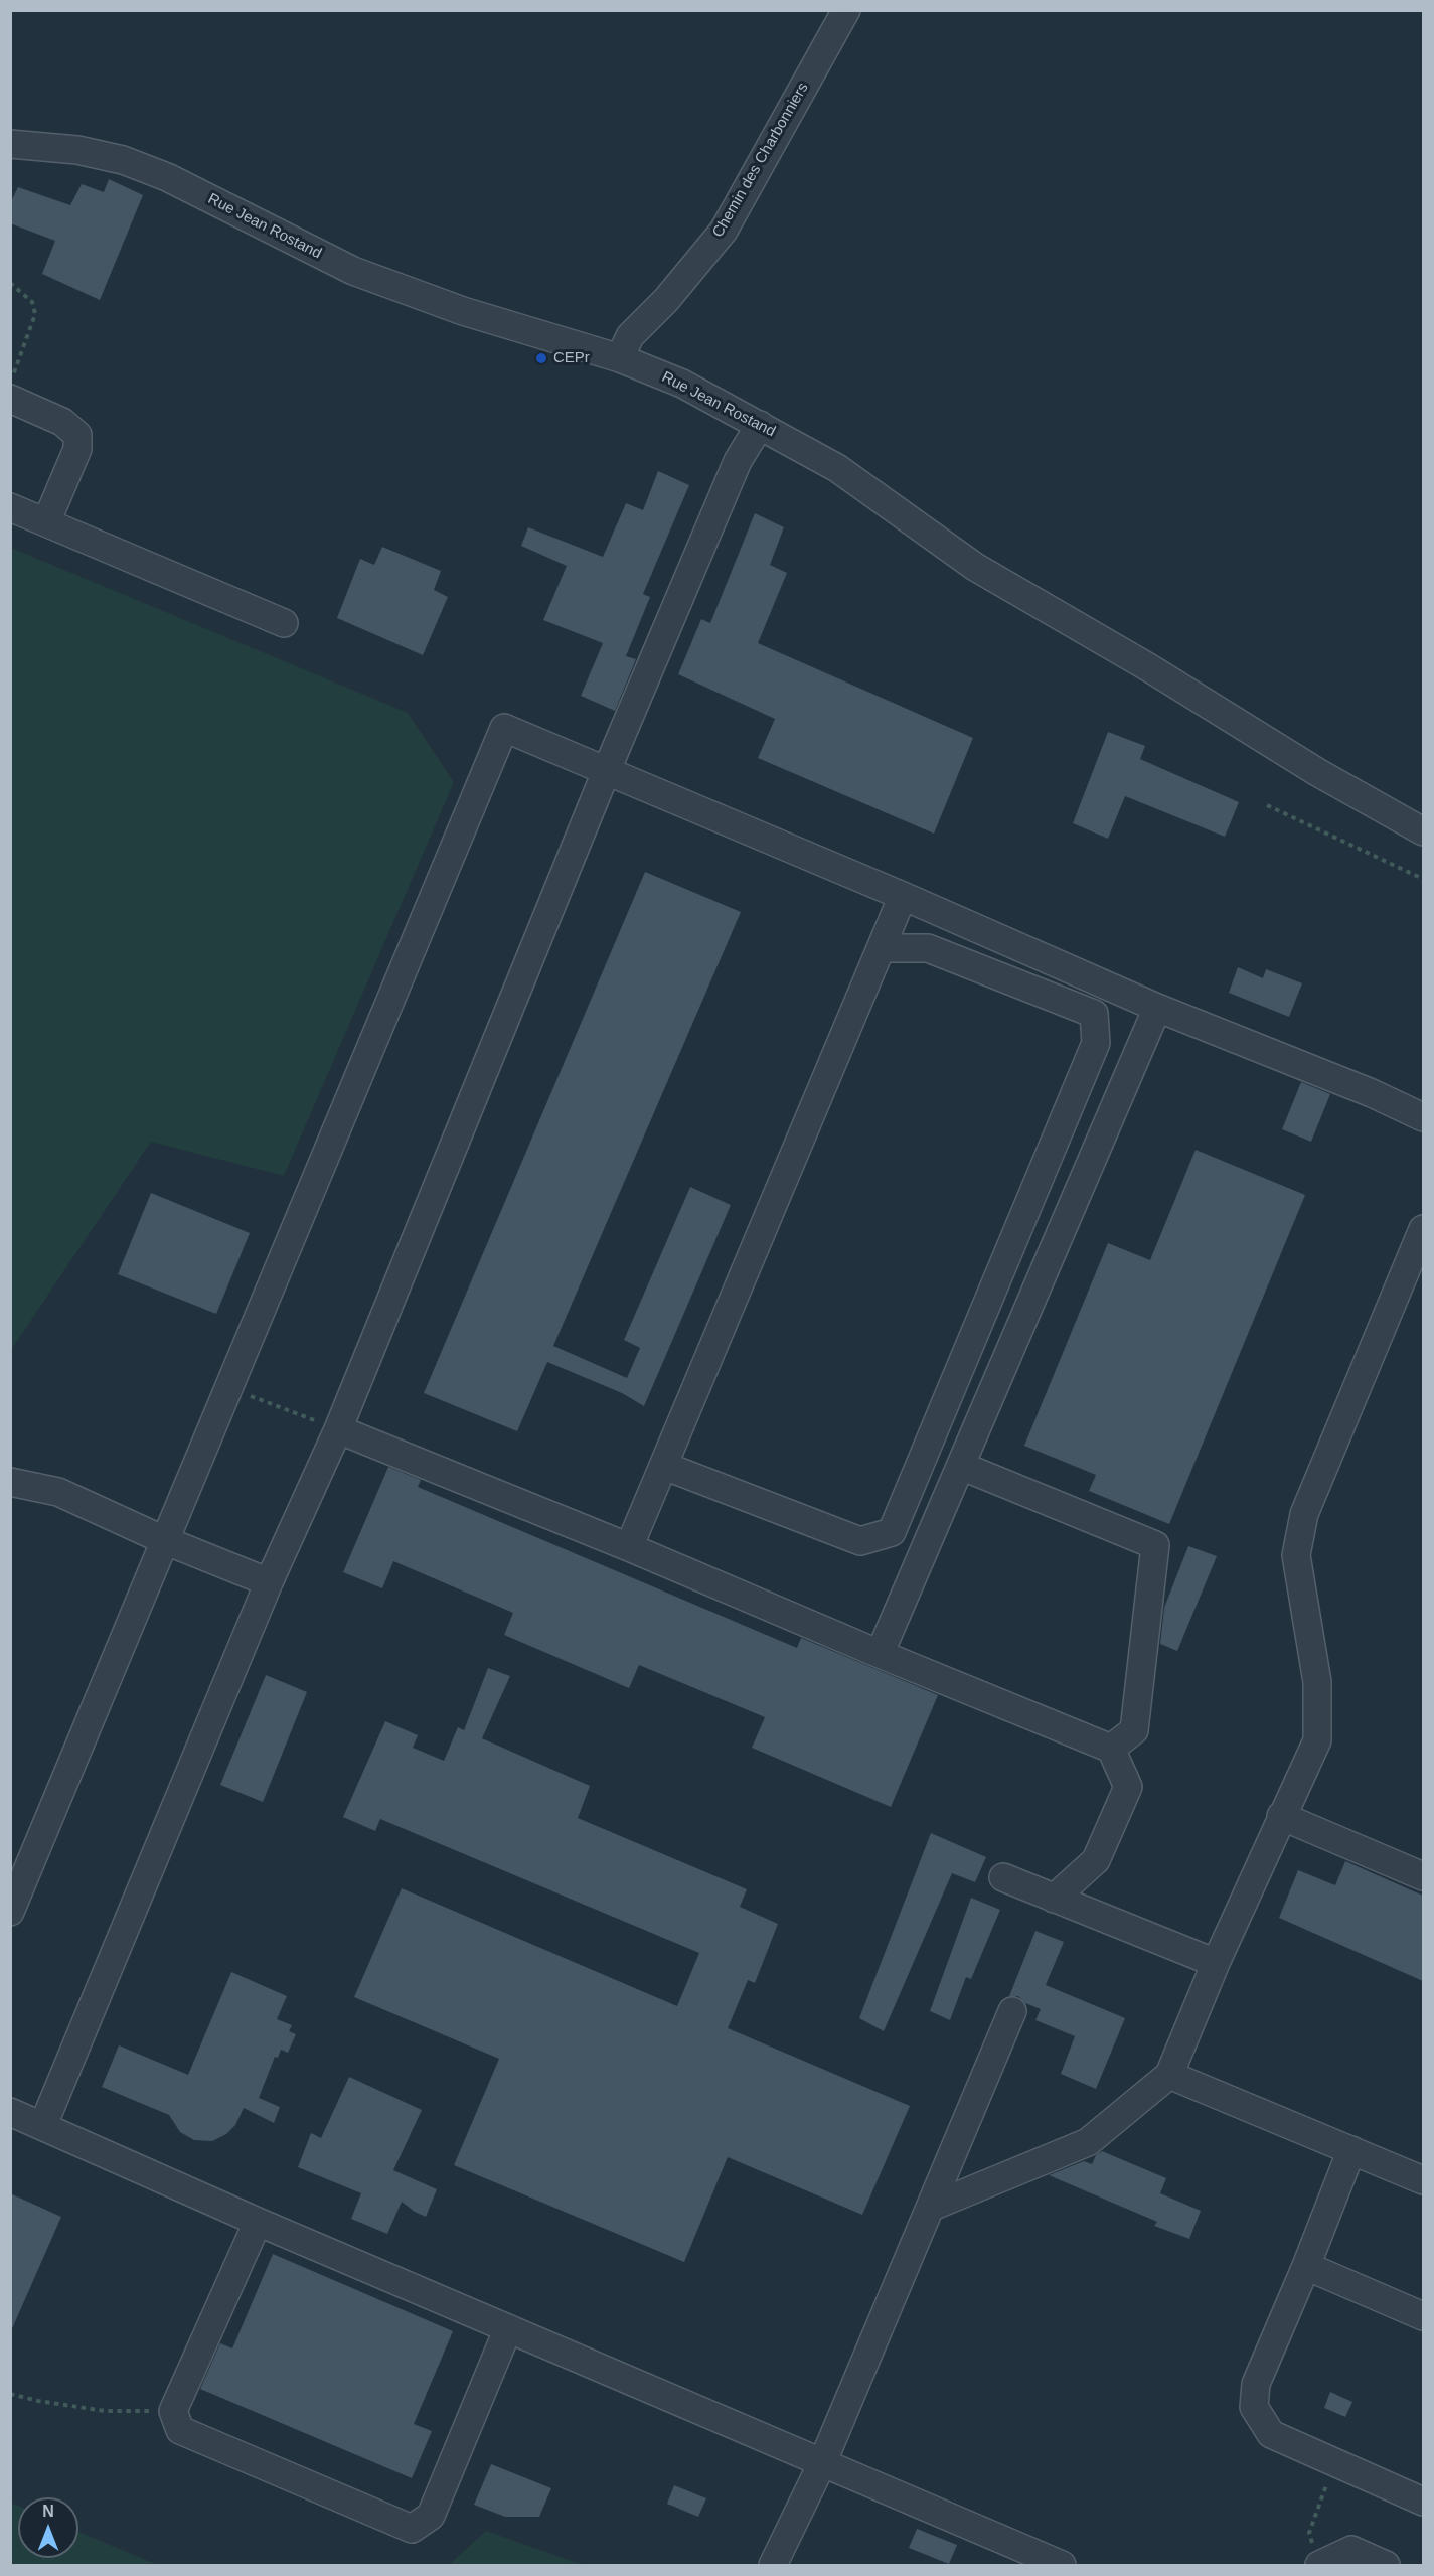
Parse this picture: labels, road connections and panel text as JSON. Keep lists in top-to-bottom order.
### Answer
{
  "streets": {
    "street": ["Chemin des Charbonniers", "Rue Jean Rostand"]
  },
  "crossings": [
    ["Chemin des Charbonniers", "Rue Jean Rostand"]
  ],
  "places": ["CEPr"],
  "north": "top"
}
